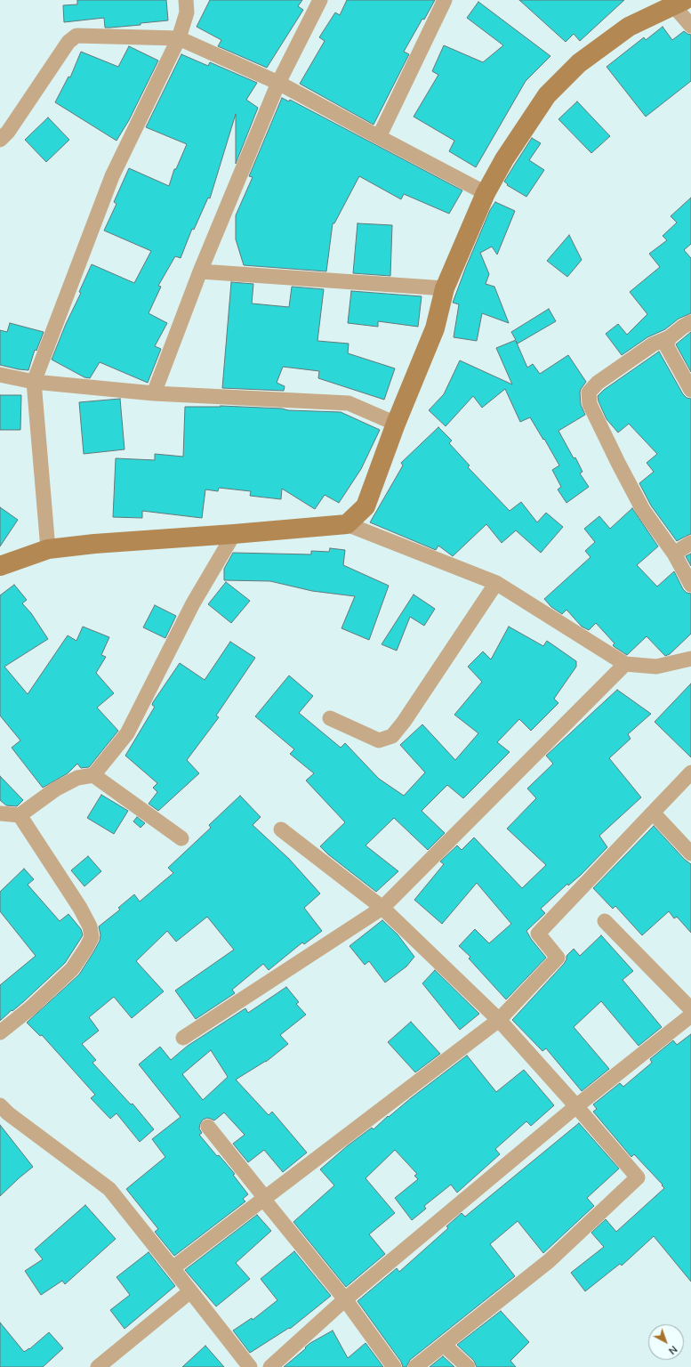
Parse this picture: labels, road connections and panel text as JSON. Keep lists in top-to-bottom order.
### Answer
{
  "north": "bottom right"
}
